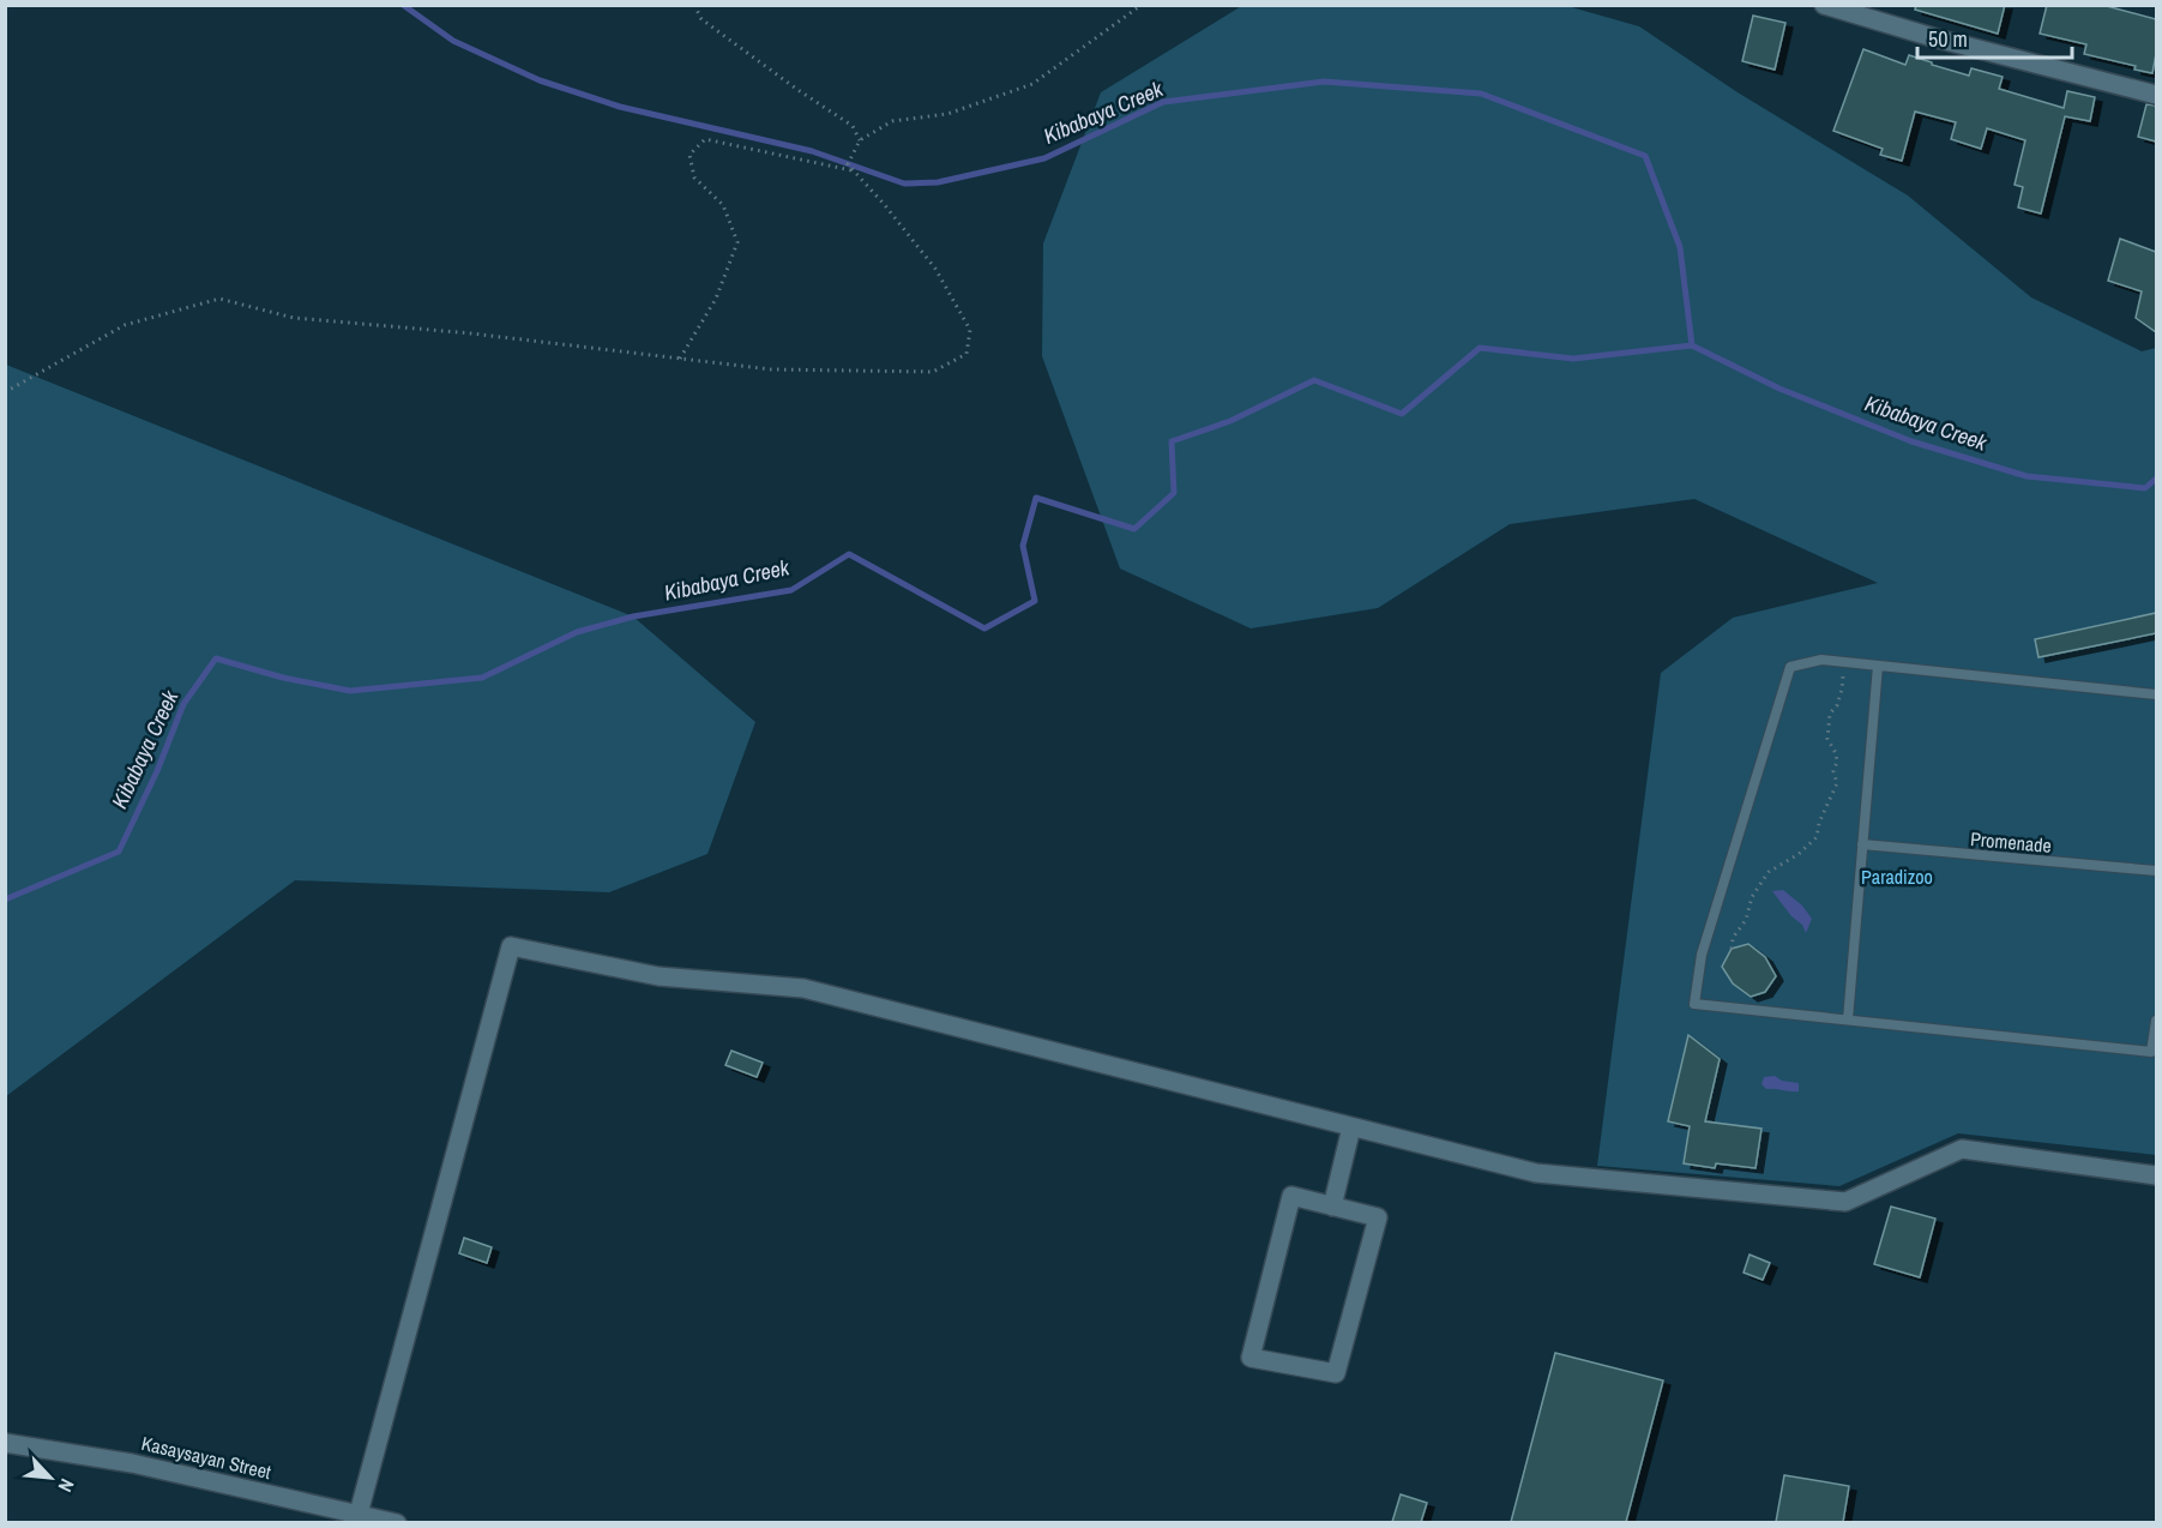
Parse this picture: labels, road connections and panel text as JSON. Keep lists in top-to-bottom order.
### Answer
{
  "streets": {
    "street": ["Kasaysayan Street"],
    "lane": ["Promenade"]
  },
  "water": ["Kibabaya Creek"],
  "parks": ["Paradizoo"],
  "scale_bar": "50 m",
  "north": "bottom right"
}
